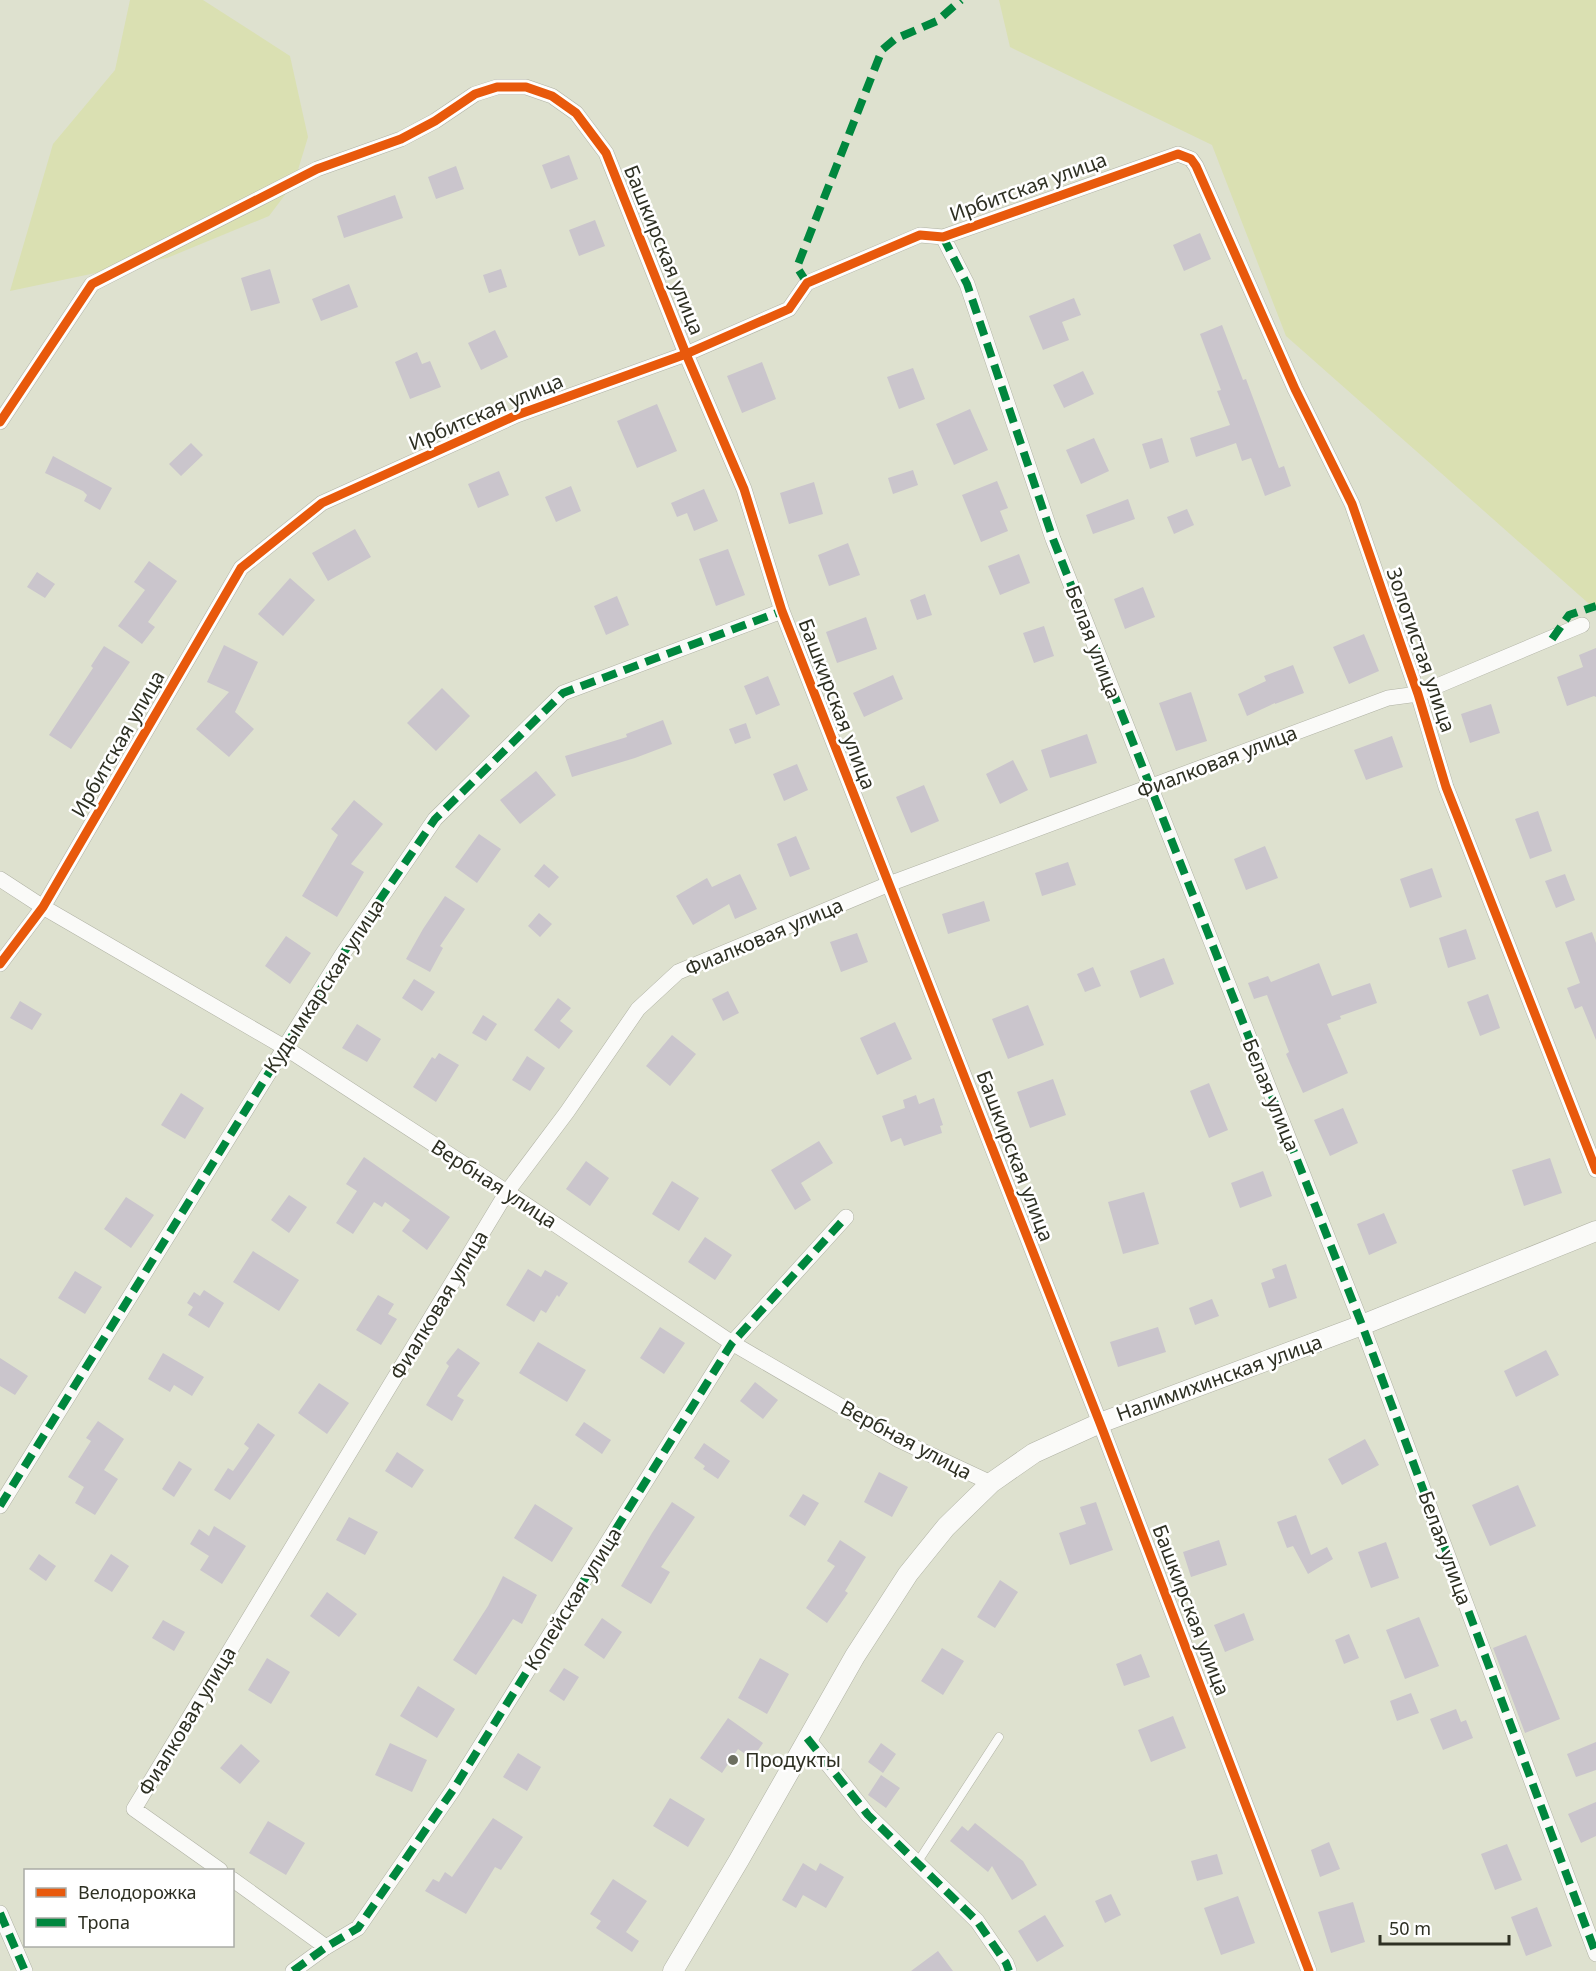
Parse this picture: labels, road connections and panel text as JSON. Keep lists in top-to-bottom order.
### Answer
{
  "streets": {
    "street": [
      "Ирбитская улица",
      "Башкирская улица",
      "Белая улица",
      "Золотистая улица",
      "Фиалковая улица",
      "Кудымкарская улица",
      "Вербная улица",
      "Налимихинская улица",
      "Копейская улица"
    ]
  },
  "crossings": [
    ["Ирбитская улица", "Башкирская улица"],
    ["Ирбитская улица", "Белая улица"],
    ["Ирбитская улица", "Золотистая улица"],
    ["Ирбитская улица", "Вербная улица"],
    ["Башкирская улица", "Фиалковая улица"],
    ["Башкирская улица", "Кудымкарская улица"],
    ["Башкирская улица", "Налимихинская улица"],
    ["Белая улица", "Фиалковая улица"],
    ["Белая улица", "Налимихинская улица"],
    ["Золотистая улица", "Фиалковая улица"],
    ["Фиалковая улица", "Вербная улица"],
    ["Кудымкарская улица", "Вербная улица"],
    ["Вербная улица", "Налимихинская улица"],
    ["Вербная улица", "Копейская улица"]
  ],
  "places": ["Продукты"],
  "legend": ["Велодорожка", "Тропа"],
  "scale_bar": "50 m"
}
